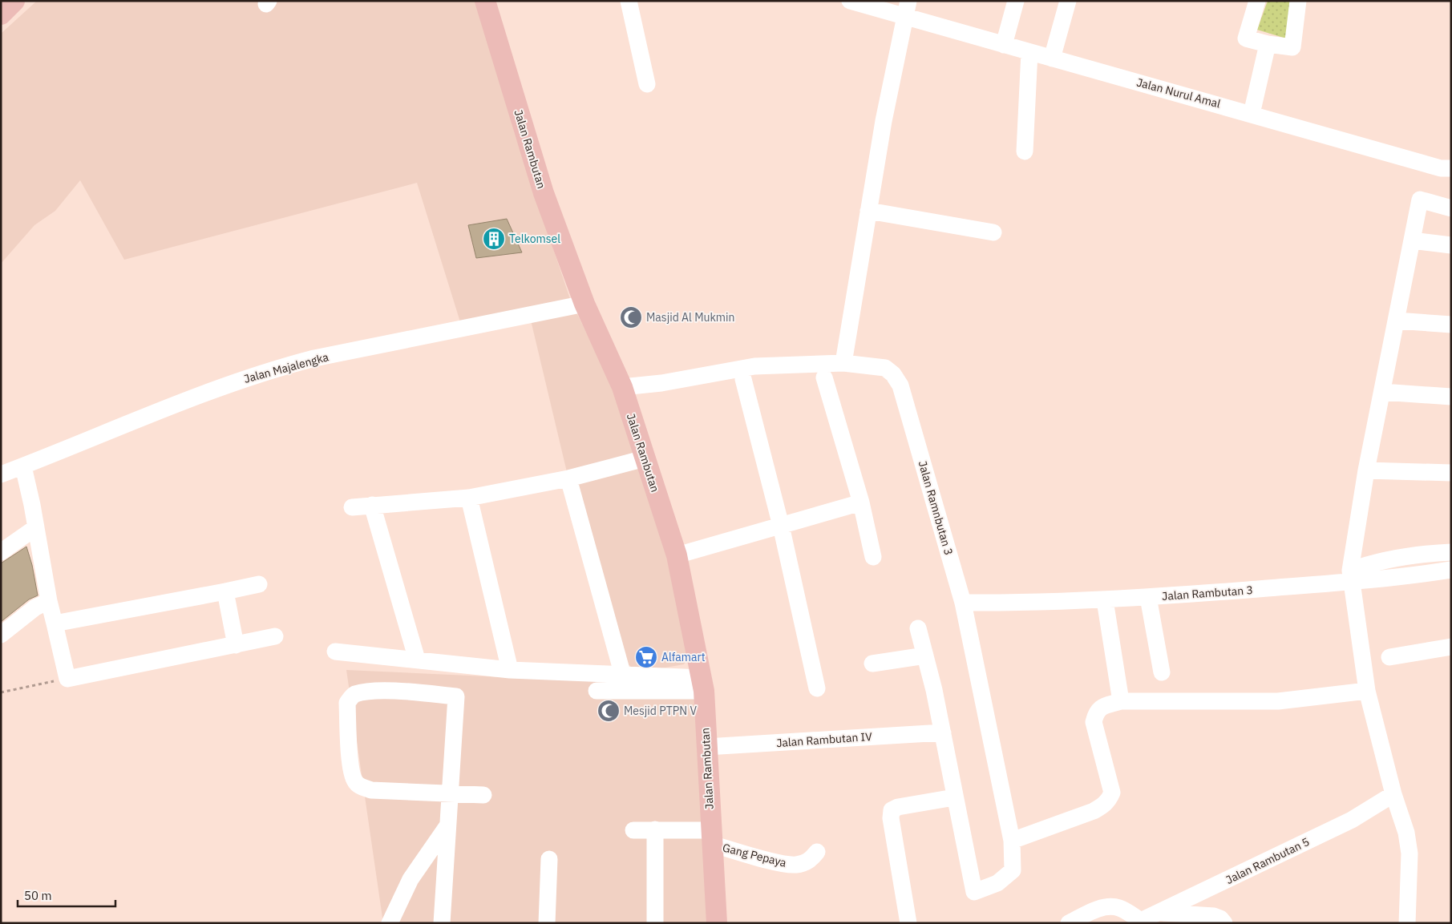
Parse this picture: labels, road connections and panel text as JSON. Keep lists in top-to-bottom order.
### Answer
{
  "streets": {
    "main road": ["Jalan Rambutan"],
    "street": [
      "Jalan Nurul Amal",
      "Jalan Majalengka",
      "Jalan Ramnbutan 3",
      "Jalan Rambutan 3",
      "Jalan Rambutan IV",
      "Gang Pepaya",
      "Jalan Rambutan 5"
    ]
  },
  "crossings": [
    ["Jalan Rambutan", "Jalan Majalengka"],
    ["Jalan Rambutan", "Jalan Ramnbutan 3"],
    ["Jalan Rambutan", "Jalan Rambutan IV"],
    ["Jalan Rambutan", "Gang Pepaya"],
    ["Jalan Ramnbutan 3", "Jalan Rambutan 3"]
  ],
  "places": {
    "building": ["Telkomsel"],
    "mosque": ["Masjid Al Mukmin", "Mesjid PTPN V"],
    "supermarket": ["Alfamart"]
  },
  "scale_bar": "50 m"
}
